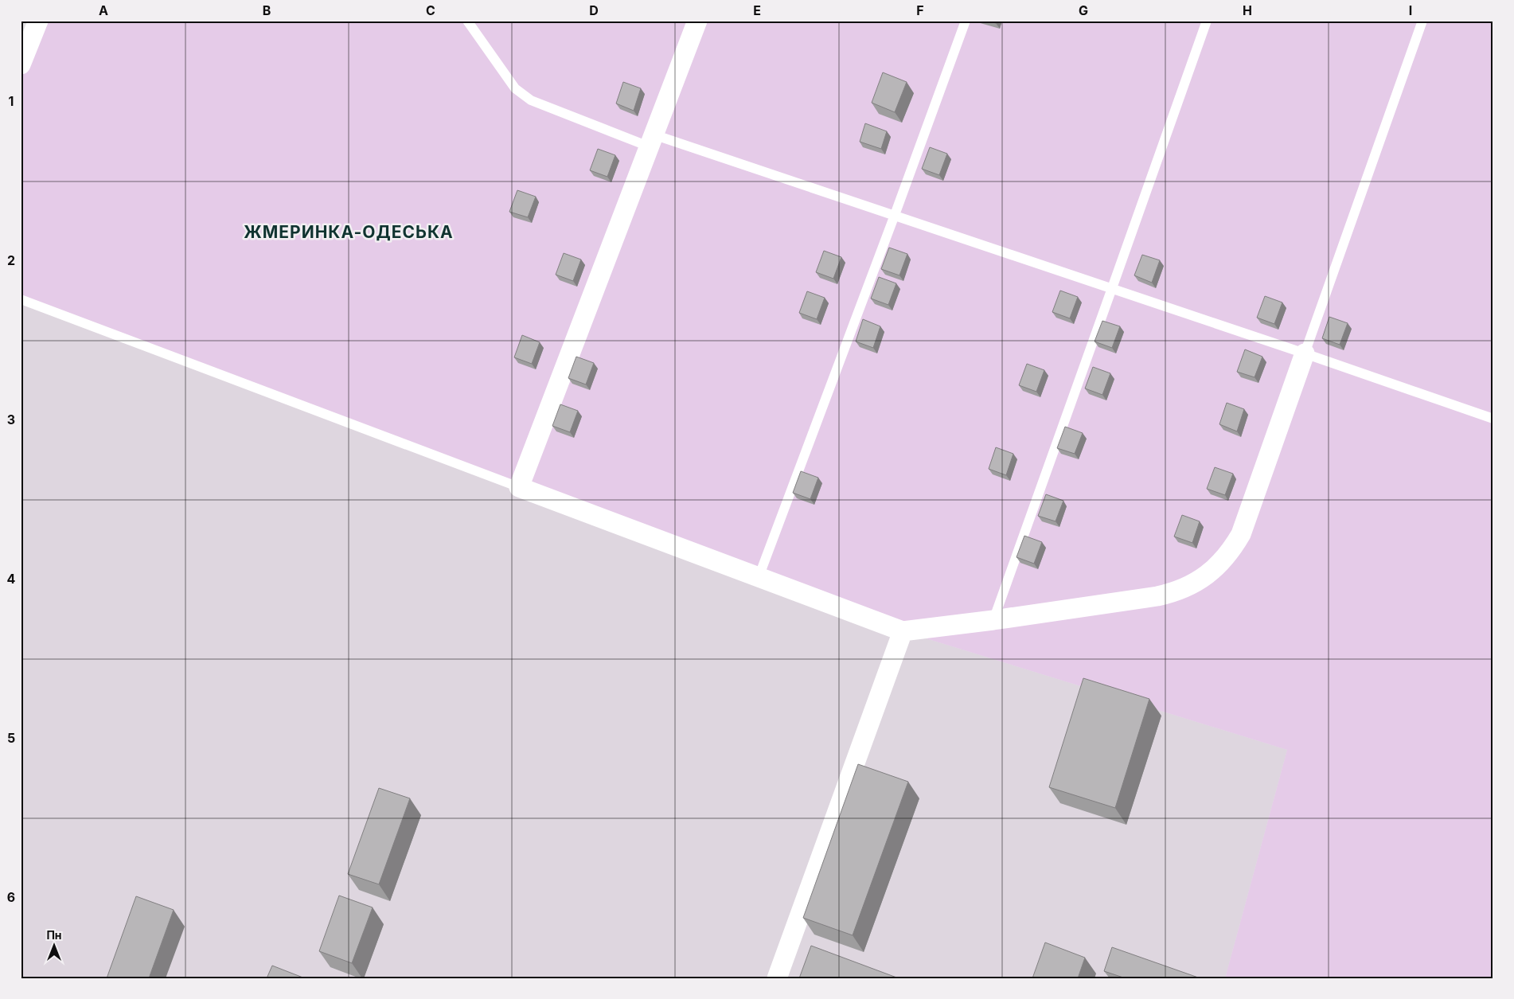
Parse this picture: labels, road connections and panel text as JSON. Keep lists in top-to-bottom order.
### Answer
{
  "districts": ["ЖМЕРИНКА-ОДЕСЬКА"],
  "north": "top",
  "grid": {
    "columns": [
      "A",
      "B",
      "C",
      "D",
      "E",
      "F",
      "G",
      "H",
      "I"
    ],
    "rows": [
      "1",
      "2",
      "3",
      "4",
      "5",
      "6"
    ]
  }
}
